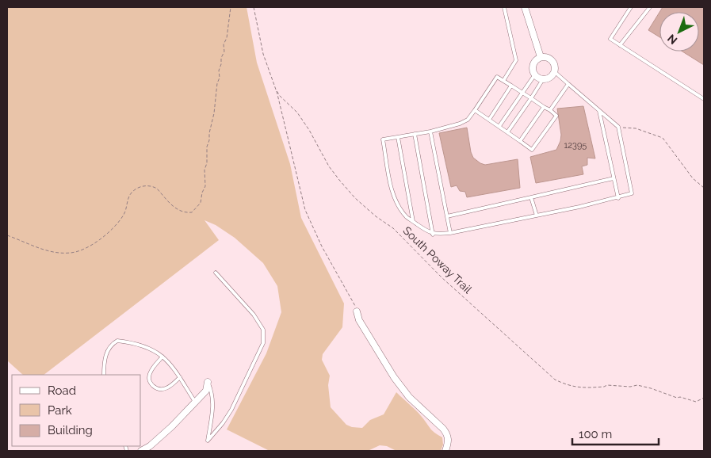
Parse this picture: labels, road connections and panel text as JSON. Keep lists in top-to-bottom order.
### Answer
{
  "streets": {
    "path": ["South Poway Trail"]
  },
  "house_numbers": ["12395"],
  "legend": ["Road", "Park", "Building"],
  "scale_bar": "100 m",
  "north": "bottom left"
}
